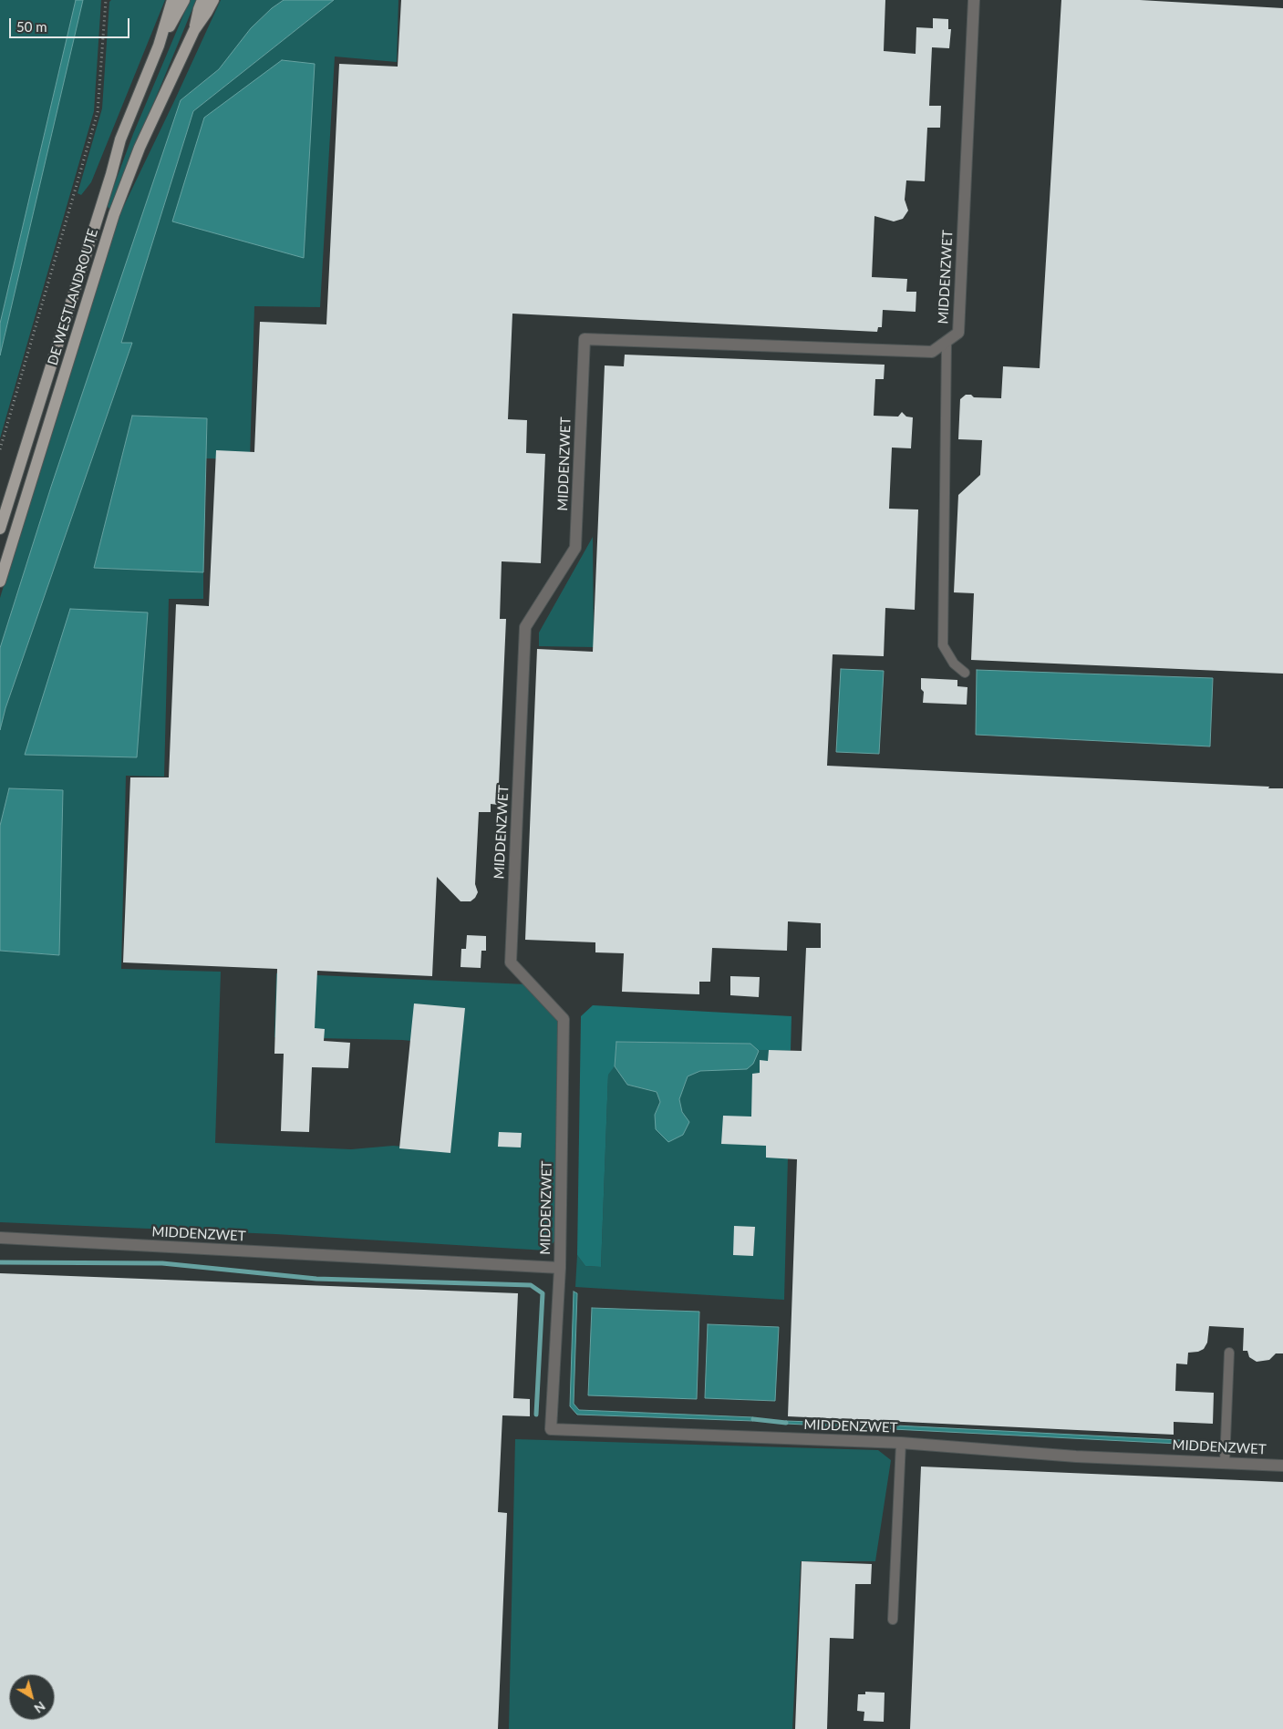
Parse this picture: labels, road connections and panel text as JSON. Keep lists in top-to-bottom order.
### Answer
{
  "streets": {
    "main road": ["DE WESTLANDROUTE"],
    "street": ["MIDDENZWET"]
  },
  "scale_bar": "50 m",
  "north": "bottom right"
}
